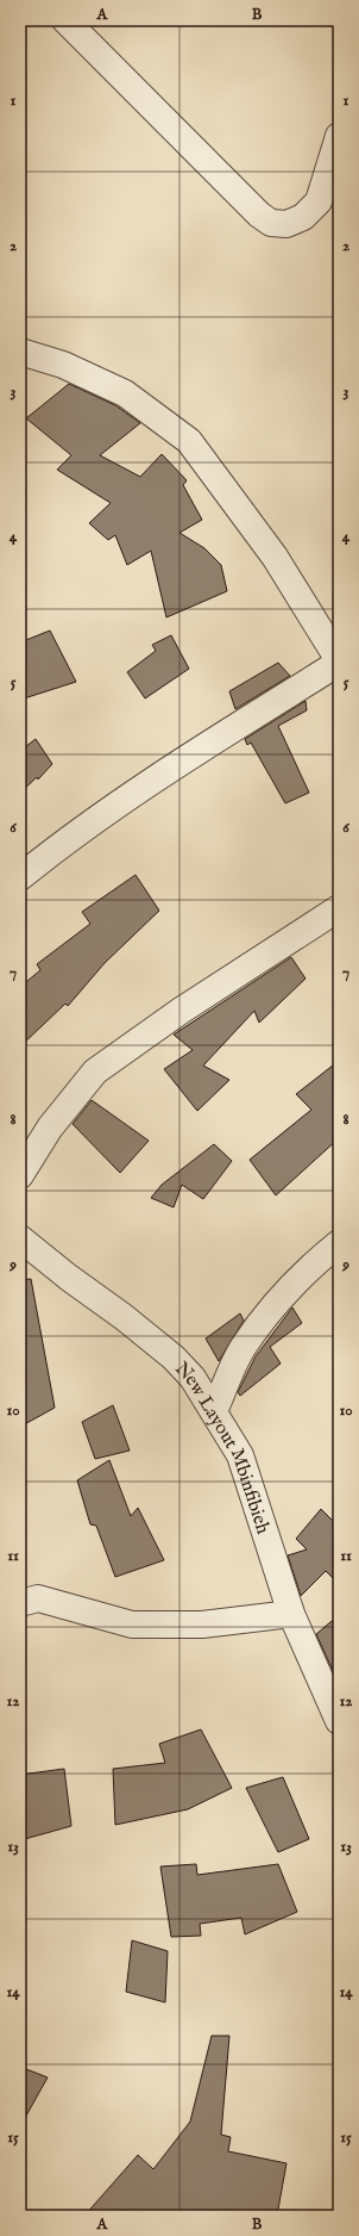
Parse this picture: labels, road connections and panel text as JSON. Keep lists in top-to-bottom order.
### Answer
{
  "streets": {
    "street": ["New Layout Mbinfibieh"]
  },
  "grid": {
    "columns": ["A", "B"],
    "rows": [
      "1",
      "2",
      "3",
      "4",
      "5",
      "6",
      "7",
      "8",
      "9",
      "10",
      "11",
      "12",
      "13",
      "14",
      "15"
    ]
  }
}
